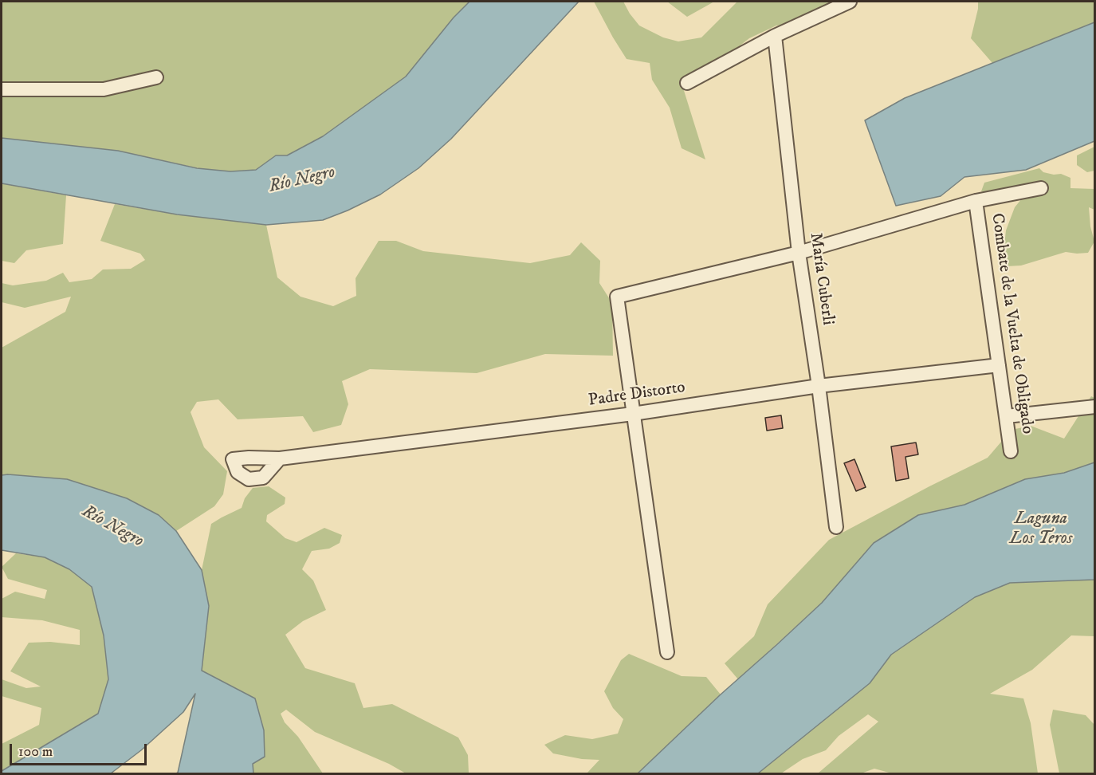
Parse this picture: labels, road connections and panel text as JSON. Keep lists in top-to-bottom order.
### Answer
{
  "streets": {
    "street": ["María Cuberli", "Combate de la Vuelta de Obligado", "Padre Distorto"]
  },
  "crossings": [
    ["María Cuberli", "Padre Distorto"],
    ["Combate de la Vuelta de Obligado", "Padre Distorto"]
  ],
  "water": ["Río Negro", "Laguna Los Teros"],
  "scale_bar": "100 m"
}
